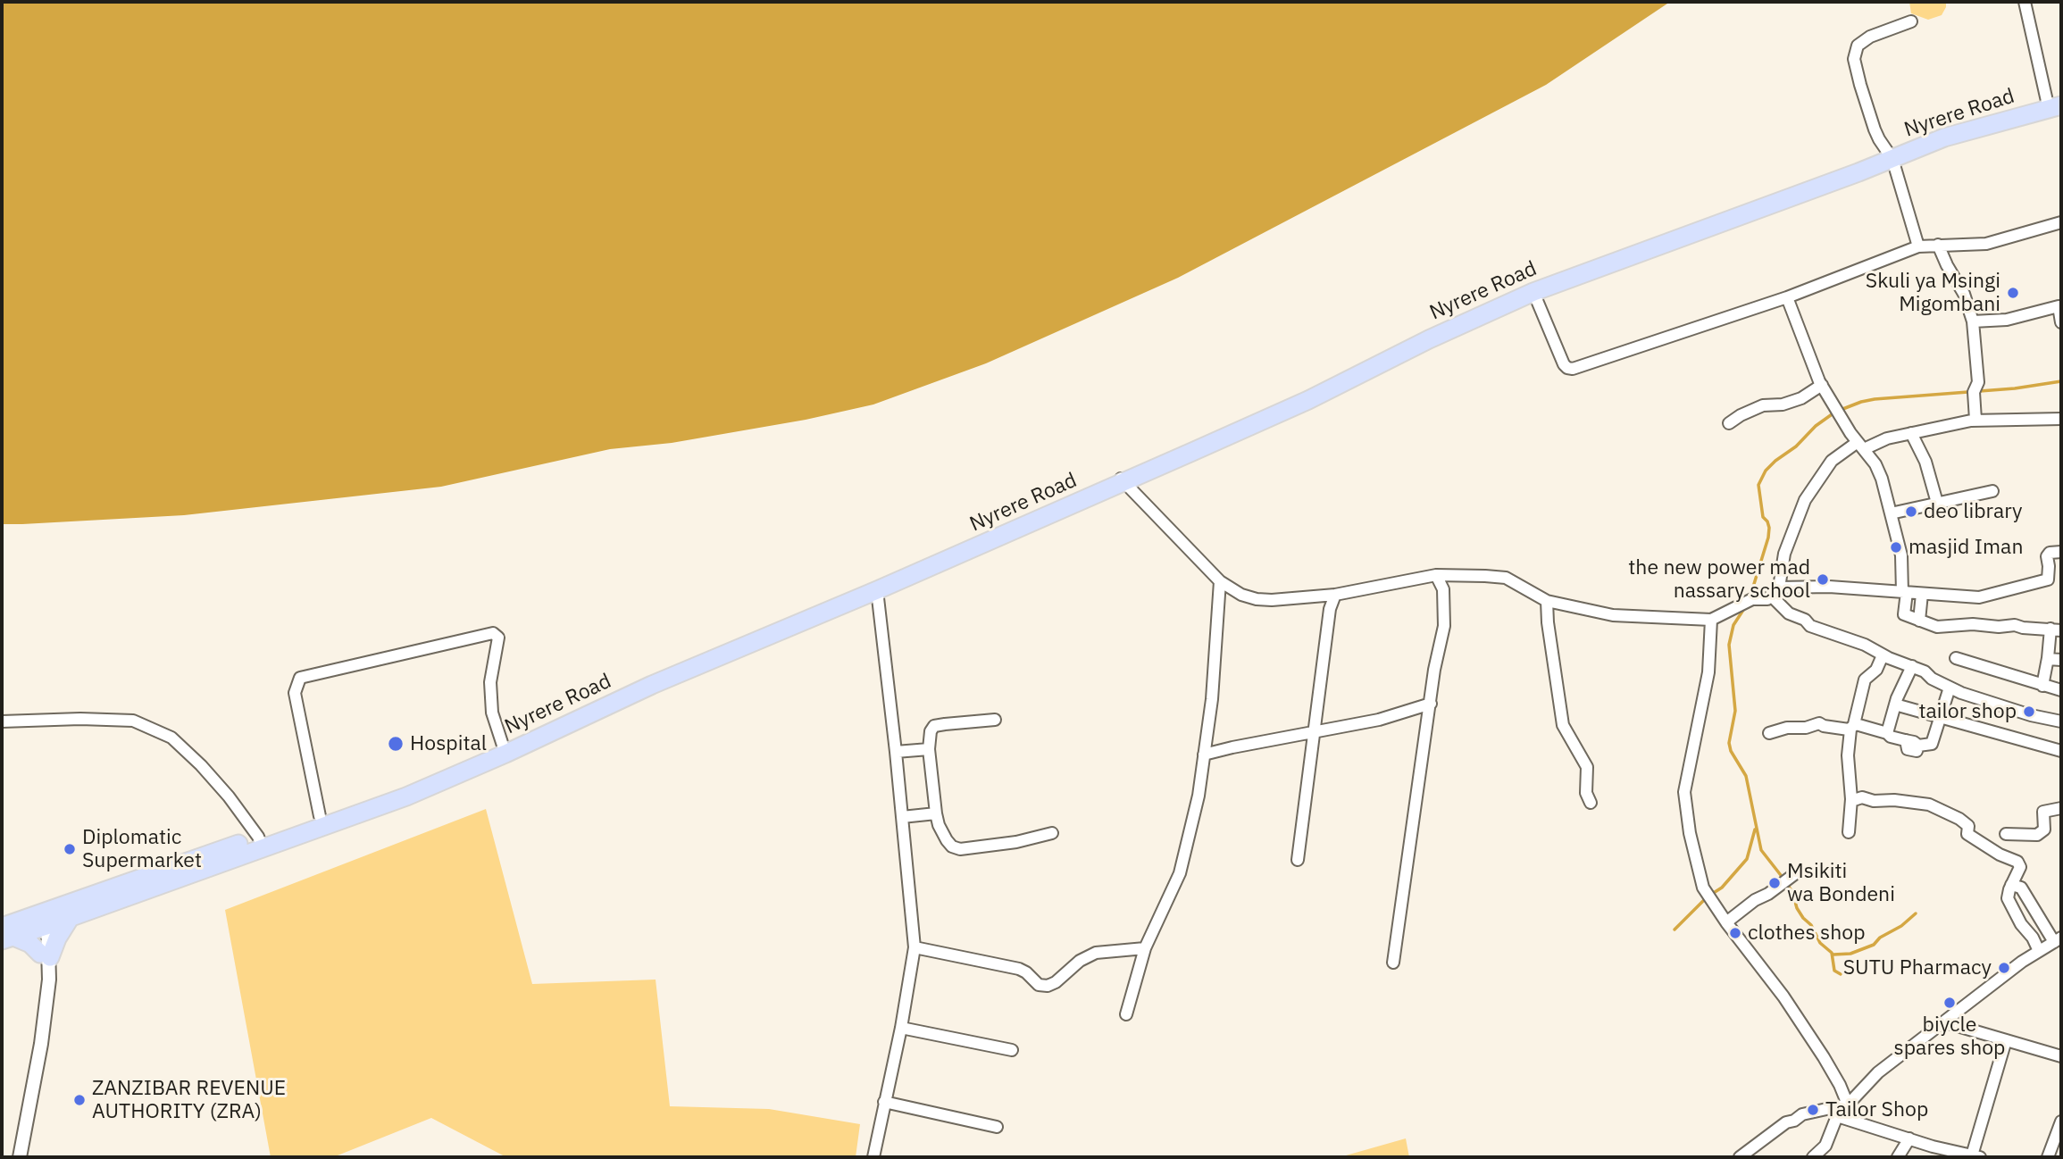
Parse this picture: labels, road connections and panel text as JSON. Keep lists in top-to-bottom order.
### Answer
{
  "streets": {
    "main road": ["Nyrere Road"]
  },
  "places": [
    "Skuli ya Msingi Migombani",
    "deo library",
    "masjid Iman",
    "the new power mad nassary school",
    "tailor shop",
    "Hospital",
    "Diplomatic Supermarket",
    "Msikiti wa Bondeni",
    "clothes shop",
    "SUTU Pharmacy",
    "biycle spares shop",
    "ZANZIBAR REVENUE AUTHORITY (ZRA)",
    "Tailor Shop"
  ]
}
